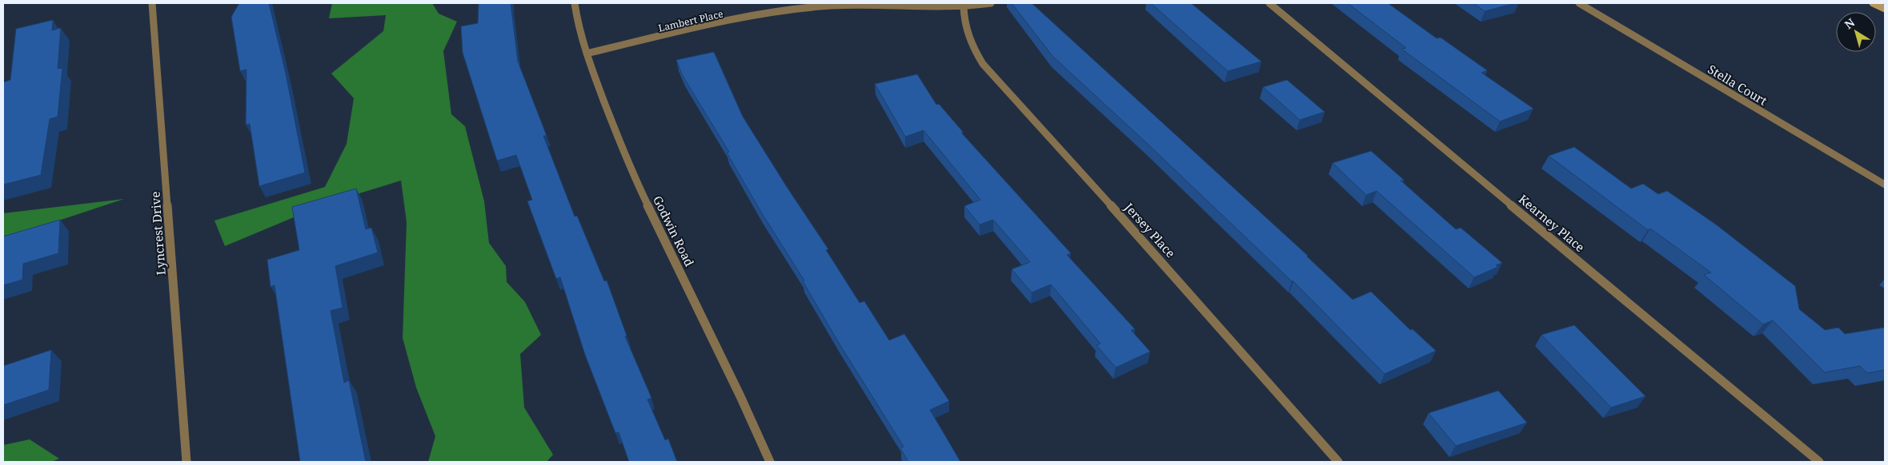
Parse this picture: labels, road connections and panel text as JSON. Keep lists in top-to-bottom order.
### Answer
{
  "streets": {
    "street": [
      "Lambert Place",
      "Stella Court",
      "Kearney Place",
      "Jersey Place",
      "Godwin Road",
      "Lyncrest Drive"
    ]
  },
  "crossings": [
    ["Lambert Place", "Jersey Place"],
    ["Lambert Place", "Godwin Road"]
  ],
  "north": "top left"
}
